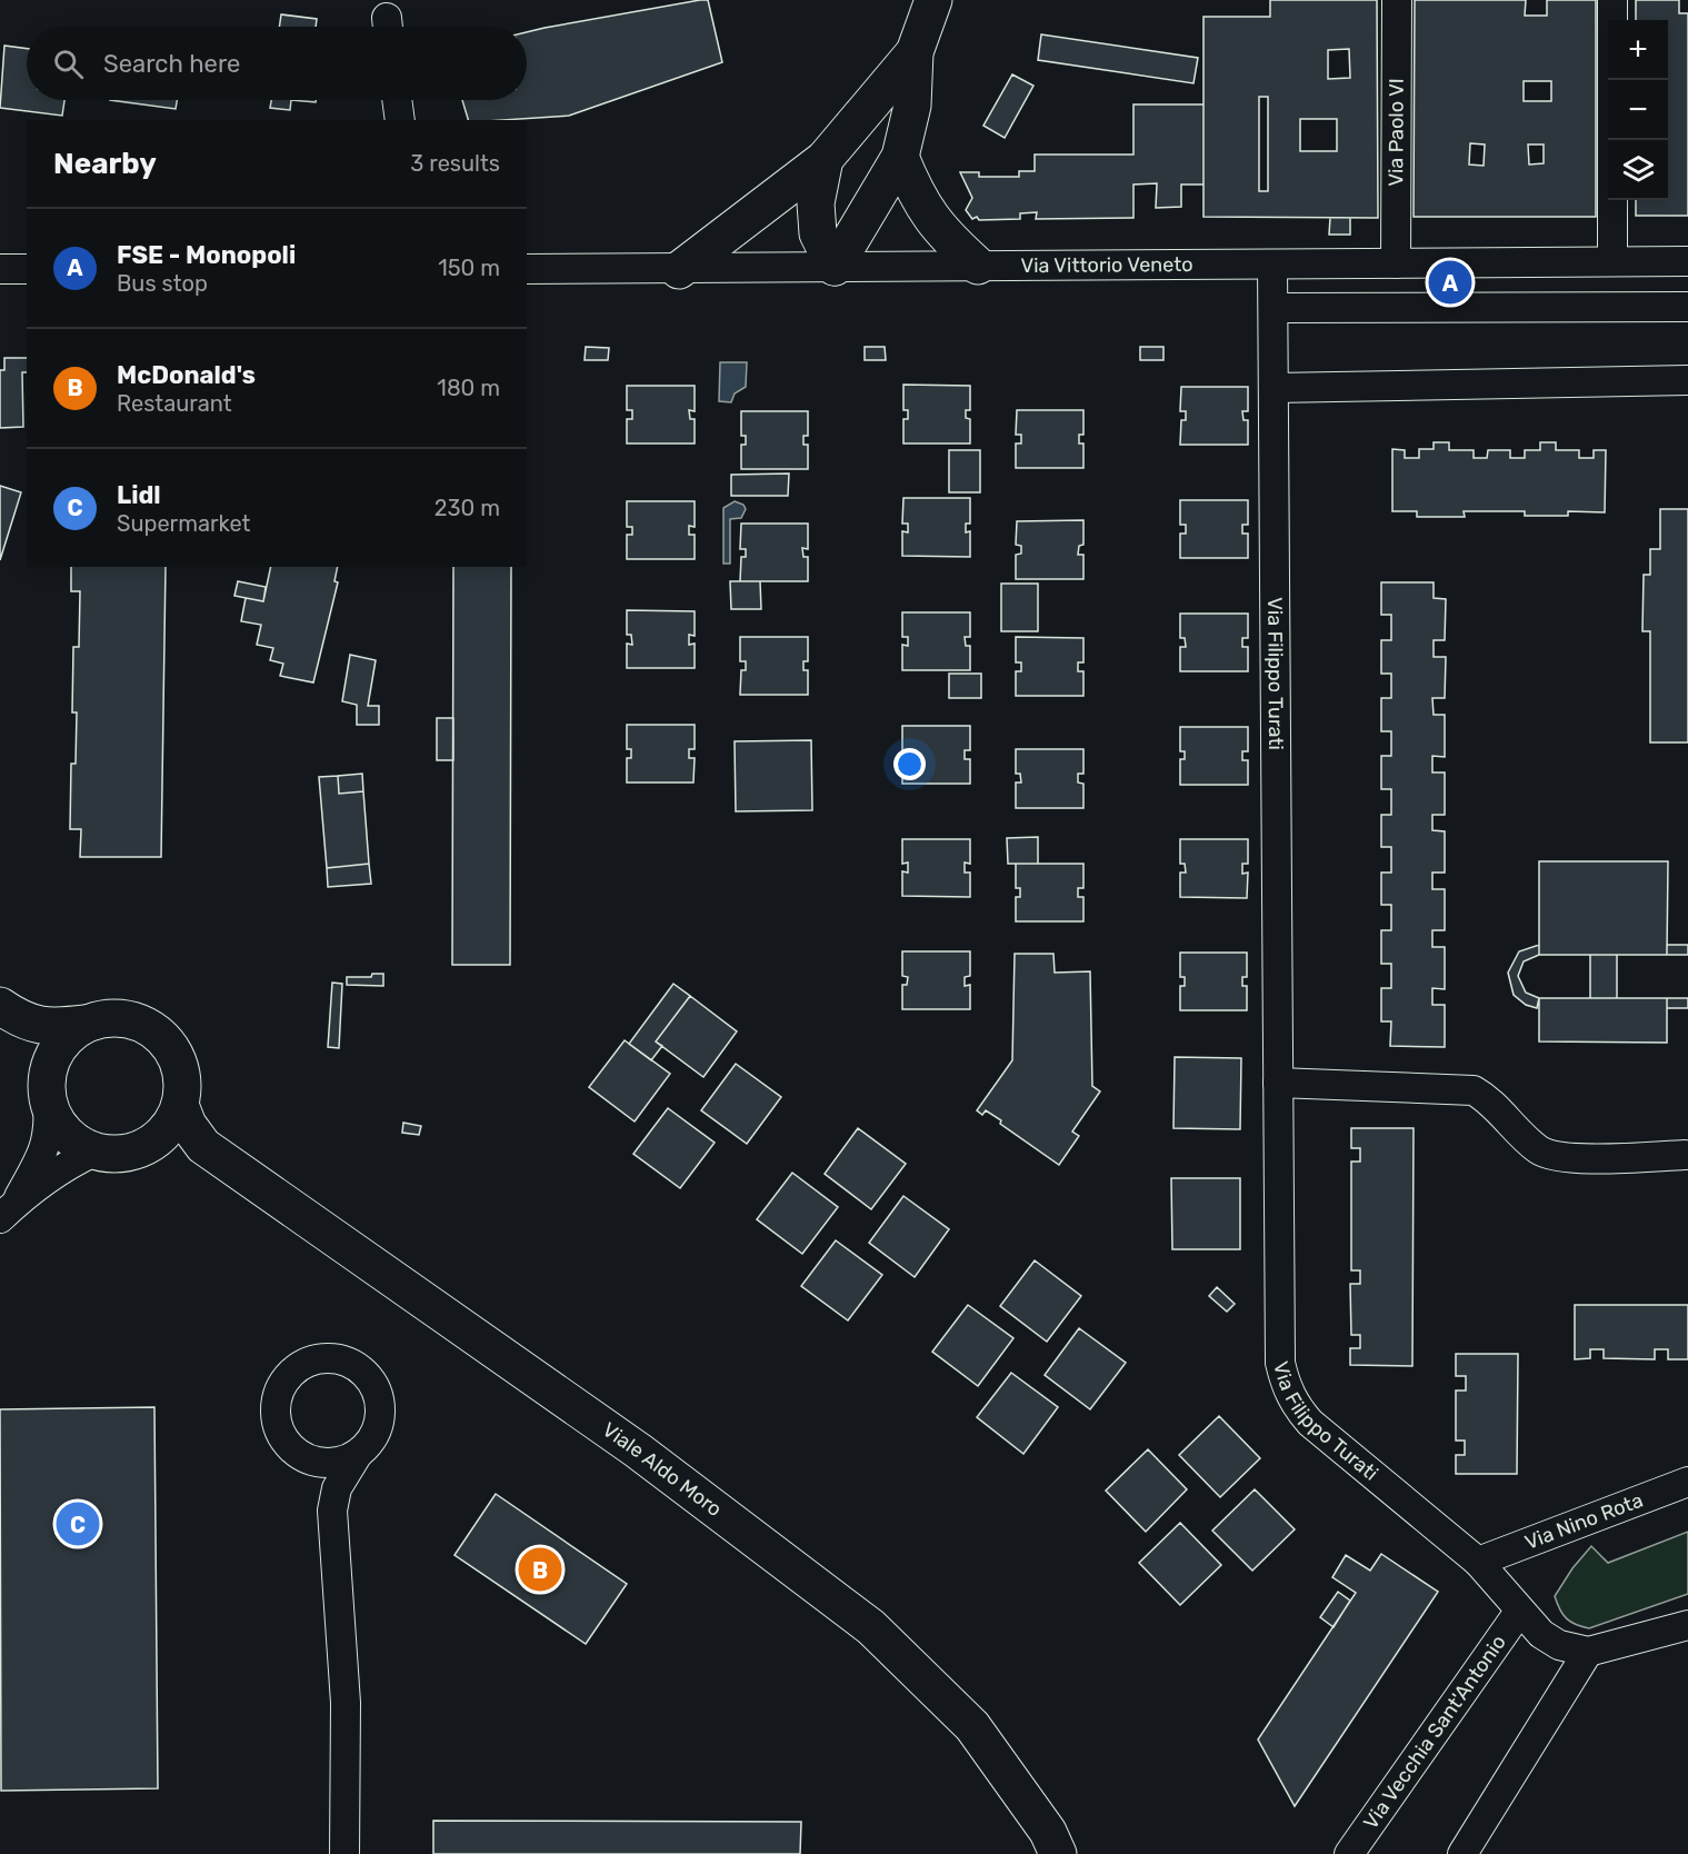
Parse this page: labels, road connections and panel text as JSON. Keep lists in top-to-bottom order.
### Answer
{
  "streets": {
    "main road": ["Viale Aldo Moro"],
    "street": [
      "Via Paolo VI",
      "Via Vittorio Veneto",
      "Via Filippo Turati",
      "Via Nino Rota",
      "Via Vecchia Sant'Antonio"
    ]
  },
  "crossings": [
    ["Via Paolo VI", "Via Vittorio Veneto"],
    ["Via Vittorio Veneto", "Via Filippo Turati"],
    ["Via Filippo Turati", "Via Nino Rota"],
    ["Via Filippo Turati", "Via Vecchia Sant'Antonio"]
  ],
  "page": {
    "map_buttons": ["+", "−"],
    "search": "Search here",
    "heading": ["Nearby", "3 results"],
    "list": [
      {
        "mark": "A",
        "name": "FSE - Monopoli",
        "note": "Bus stop",
        "value": "150 m"
      },
      {
        "mark": "B",
        "name": "McDonald's",
        "note": "Restaurant",
        "value": "180 m"
      },
      {
        "mark": "C",
        "name": "Lidl",
        "note": "Supermarket",
        "value": "230 m"
      }
    ],
    "pins": ["A", "C", "B"]
  }
}
